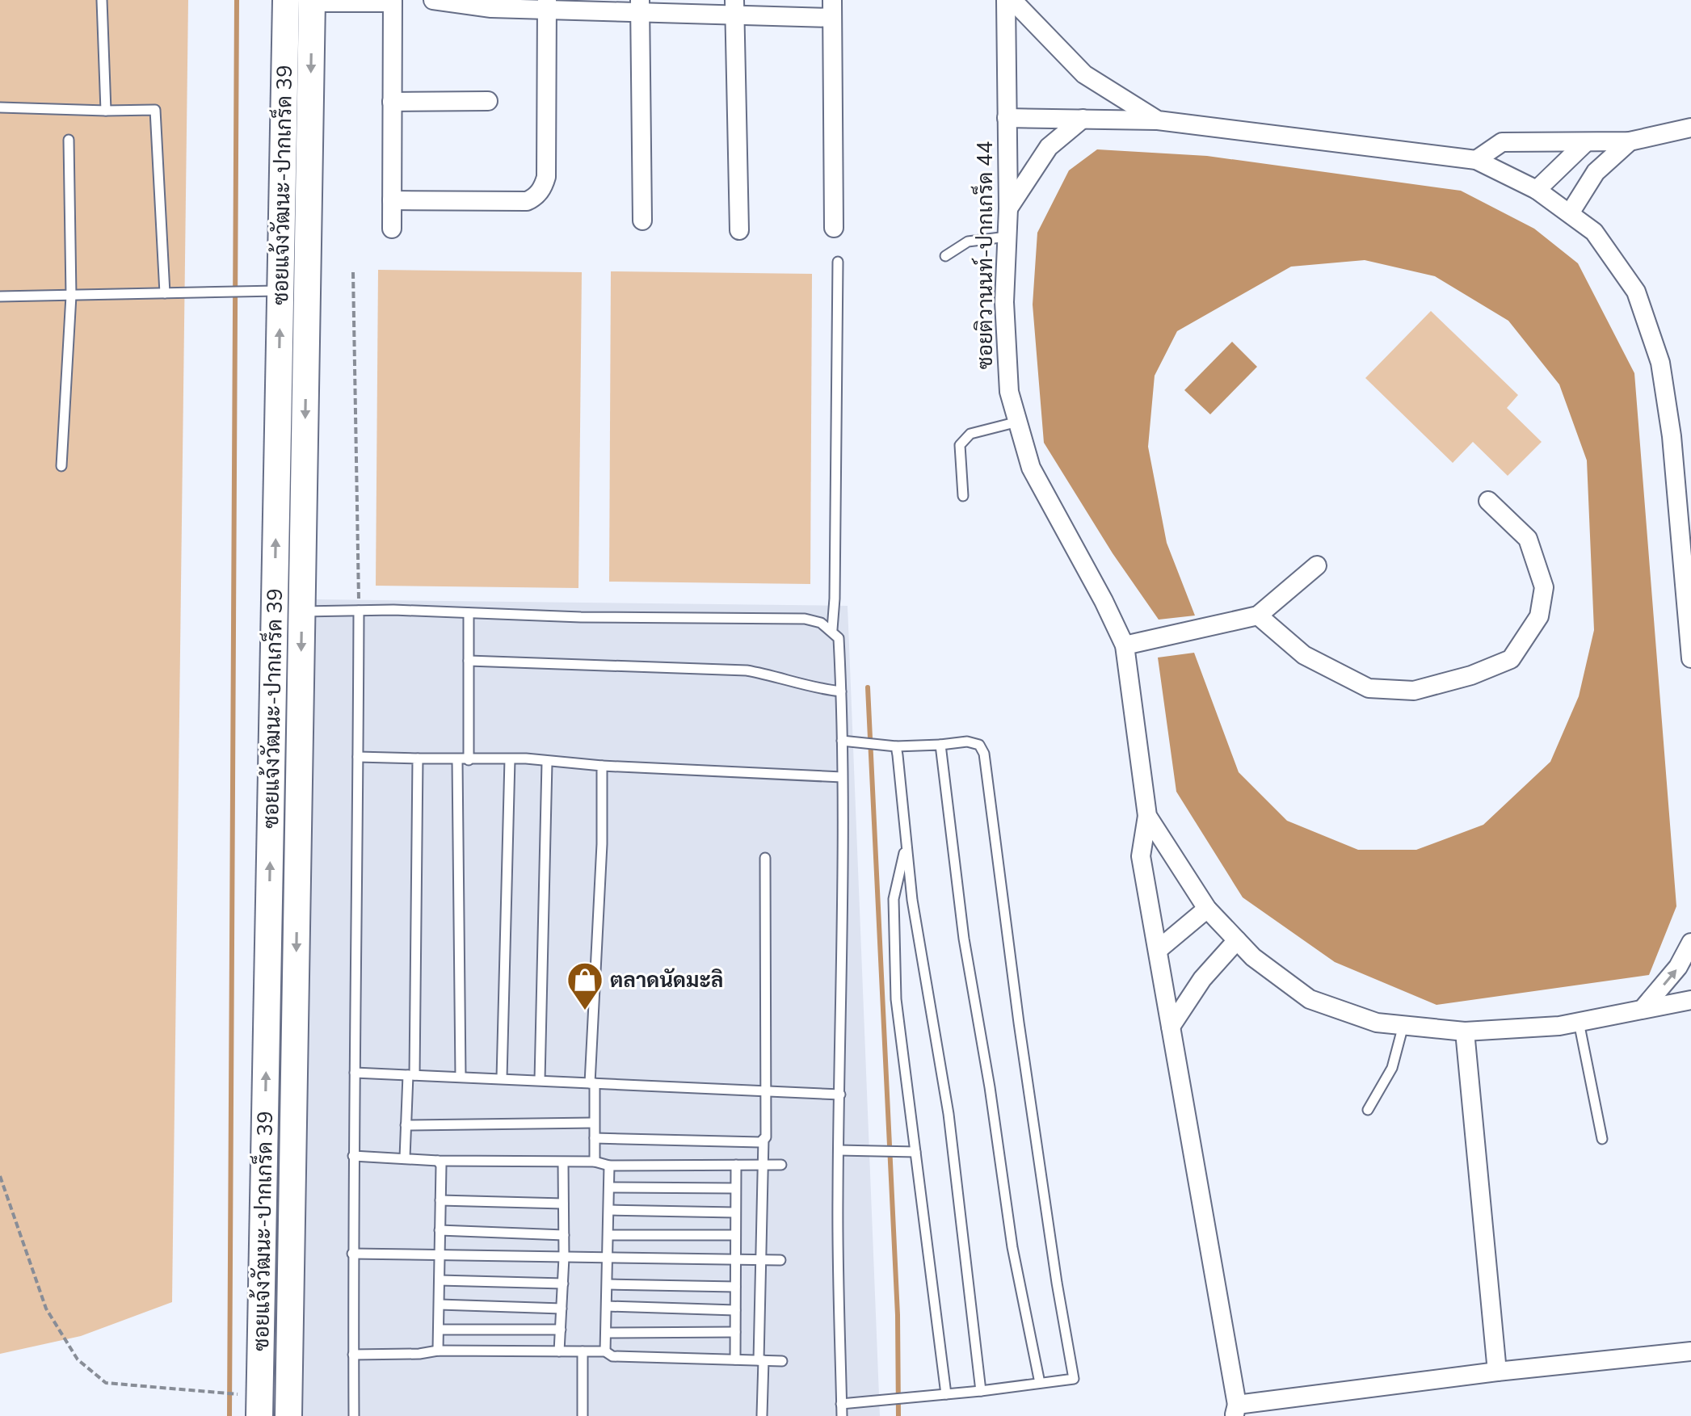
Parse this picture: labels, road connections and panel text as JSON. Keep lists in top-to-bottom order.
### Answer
{
  "streets": {
    "main road": ["ซอยแจ้งวัฒนะ-ปากเกร็ด 39"],
    "street": ["ซอยติวานนท์-ปากเกร็ด 44"]
  },
  "places": {
    "shop": ["ตลาดนัดมะลิ"]
  }
}
